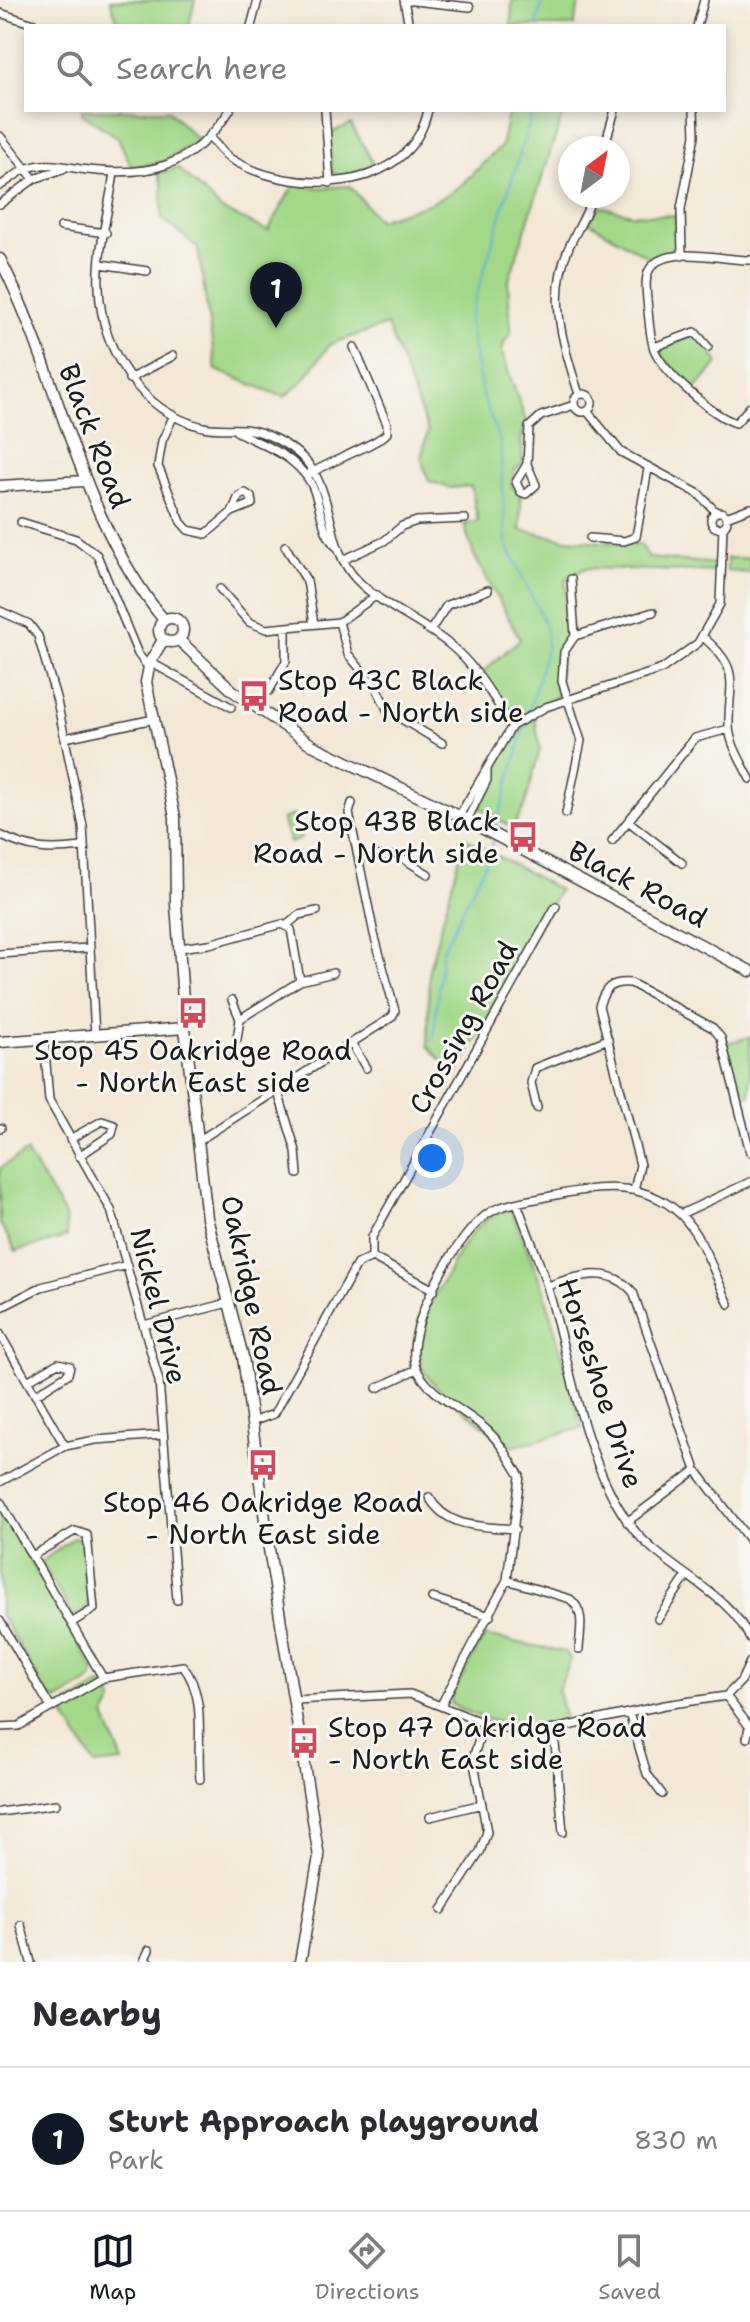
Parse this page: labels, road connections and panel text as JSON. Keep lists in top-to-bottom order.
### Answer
{
  "streets": {
    "street": [
      "Black Road",
      "Crossing Road",
      "Oakridge Road",
      "Nickel Drive",
      "Horseshoe Drive"
    ]
  },
  "crossings": [
    ["Crossing Road", "Oakridge Road"]
  ],
  "places": {
    "bus stop": [
      "Stop 43C Black Road - North side",
      "Stop 43B Black Road - North side",
      "Stop 45 Oakridge Road - North East side",
      "Stop 46 Oakridge Road - North East side",
      "Stop 47 Oakridge Road - North East side"
    ]
  },
  "north": "top right",
  "page": {
    "search": "Search here",
    "pins": "1",
    "heading": "Nearby",
    "list": [
      {
        "mark": "1",
        "name": "Sturt Approach playground",
        "note": "Park",
        "value": "830 m"
      }
    ],
    "nav": ["Map", "Directions", "Saved"]
  }
}
